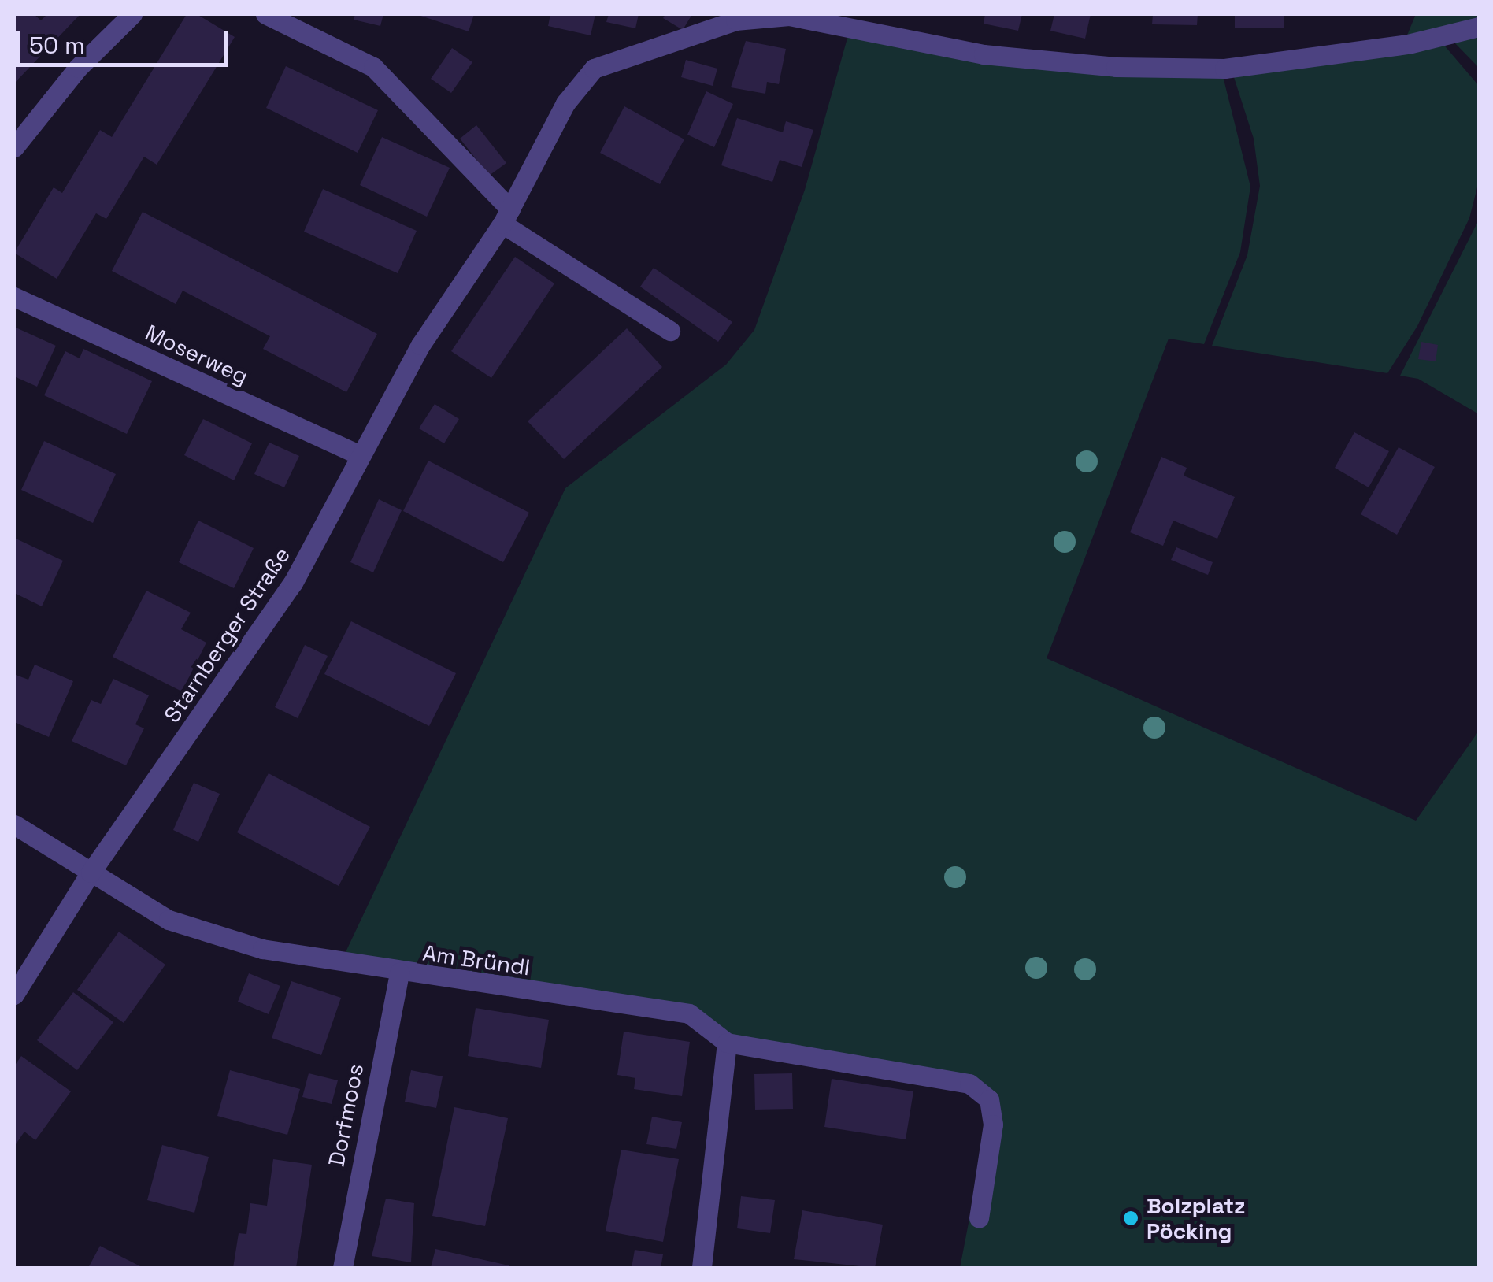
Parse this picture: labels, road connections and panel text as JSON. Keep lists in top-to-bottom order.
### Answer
{
  "streets": {
    "street": [
      "Moserweg",
      "Starnberger Straße",
      "Am Bründl",
      "Dorfmoos"
    ]
  },
  "crossings": [
    ["Moserweg", "Starnberger Straße"],
    ["Starnberger Straße", "Am Bründl"],
    ["Am Bründl", "Dorfmoos"]
  ],
  "places": ["Bolzplatz Pöcking"],
  "scale_bar": "50 m"
}
